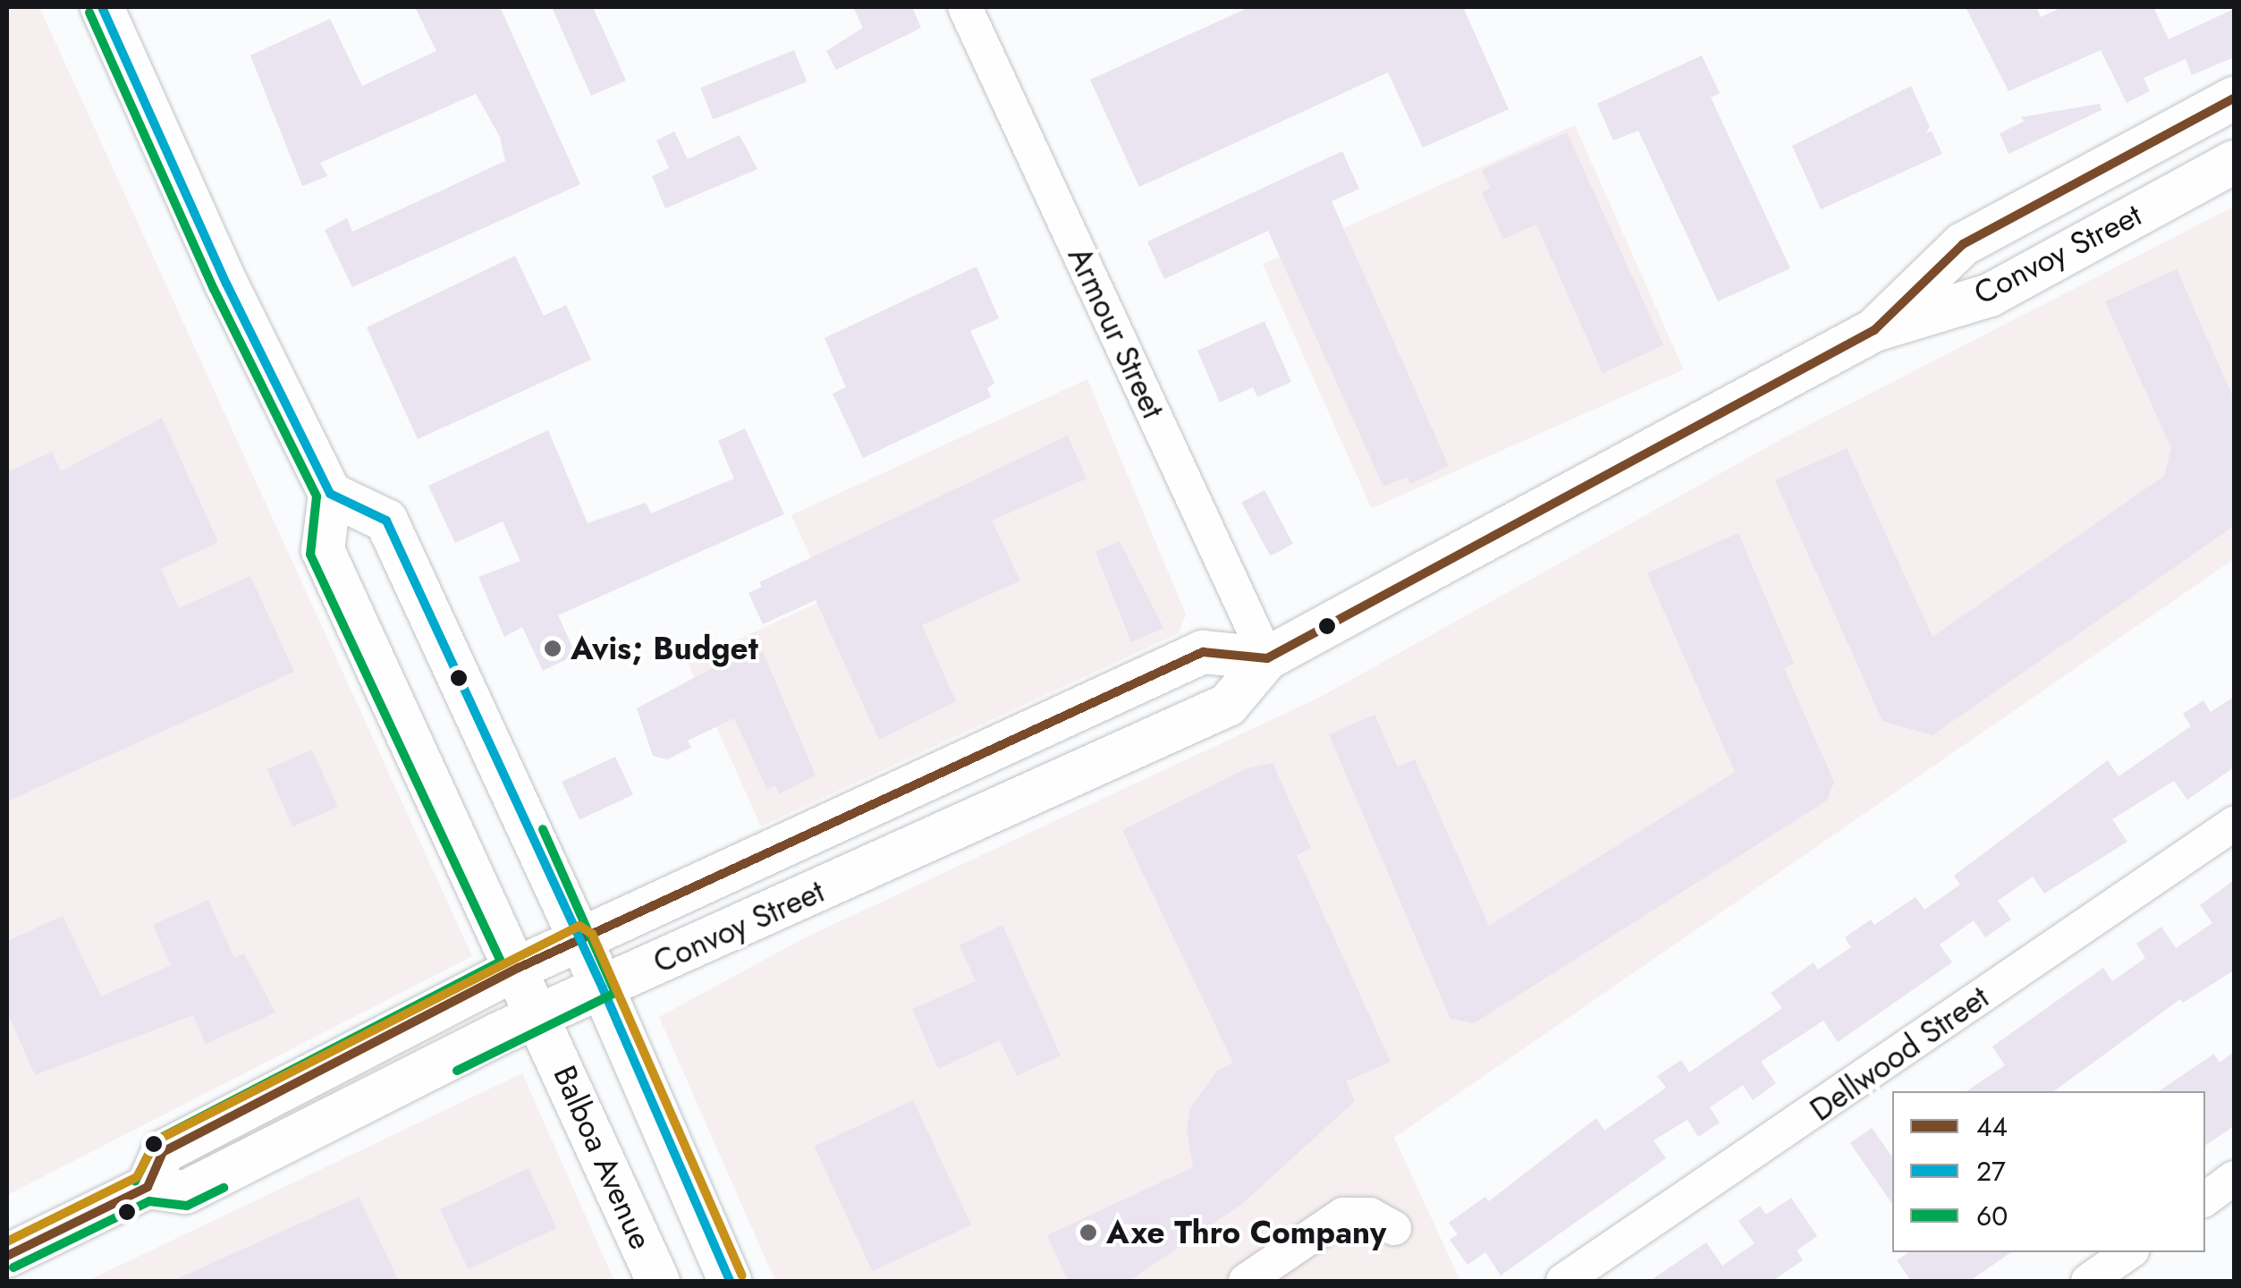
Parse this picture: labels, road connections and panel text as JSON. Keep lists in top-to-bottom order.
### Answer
{
  "streets": {
    "main road": ["Convoy Street", "Balboa Avenue"],
    "street": ["Armour Street", "Dellwood Street"]
  },
  "crossings": [
    ["Convoy Street", "Armour Street"],
    ["Convoy Street", "Balboa Avenue"]
  ],
  "places": ["Avis; Budget", "Axe Thro Company"],
  "lines": ["transit line 27", "transit line 60", "transit line 44"],
  "legend": ["44", "27", "60"]
}
